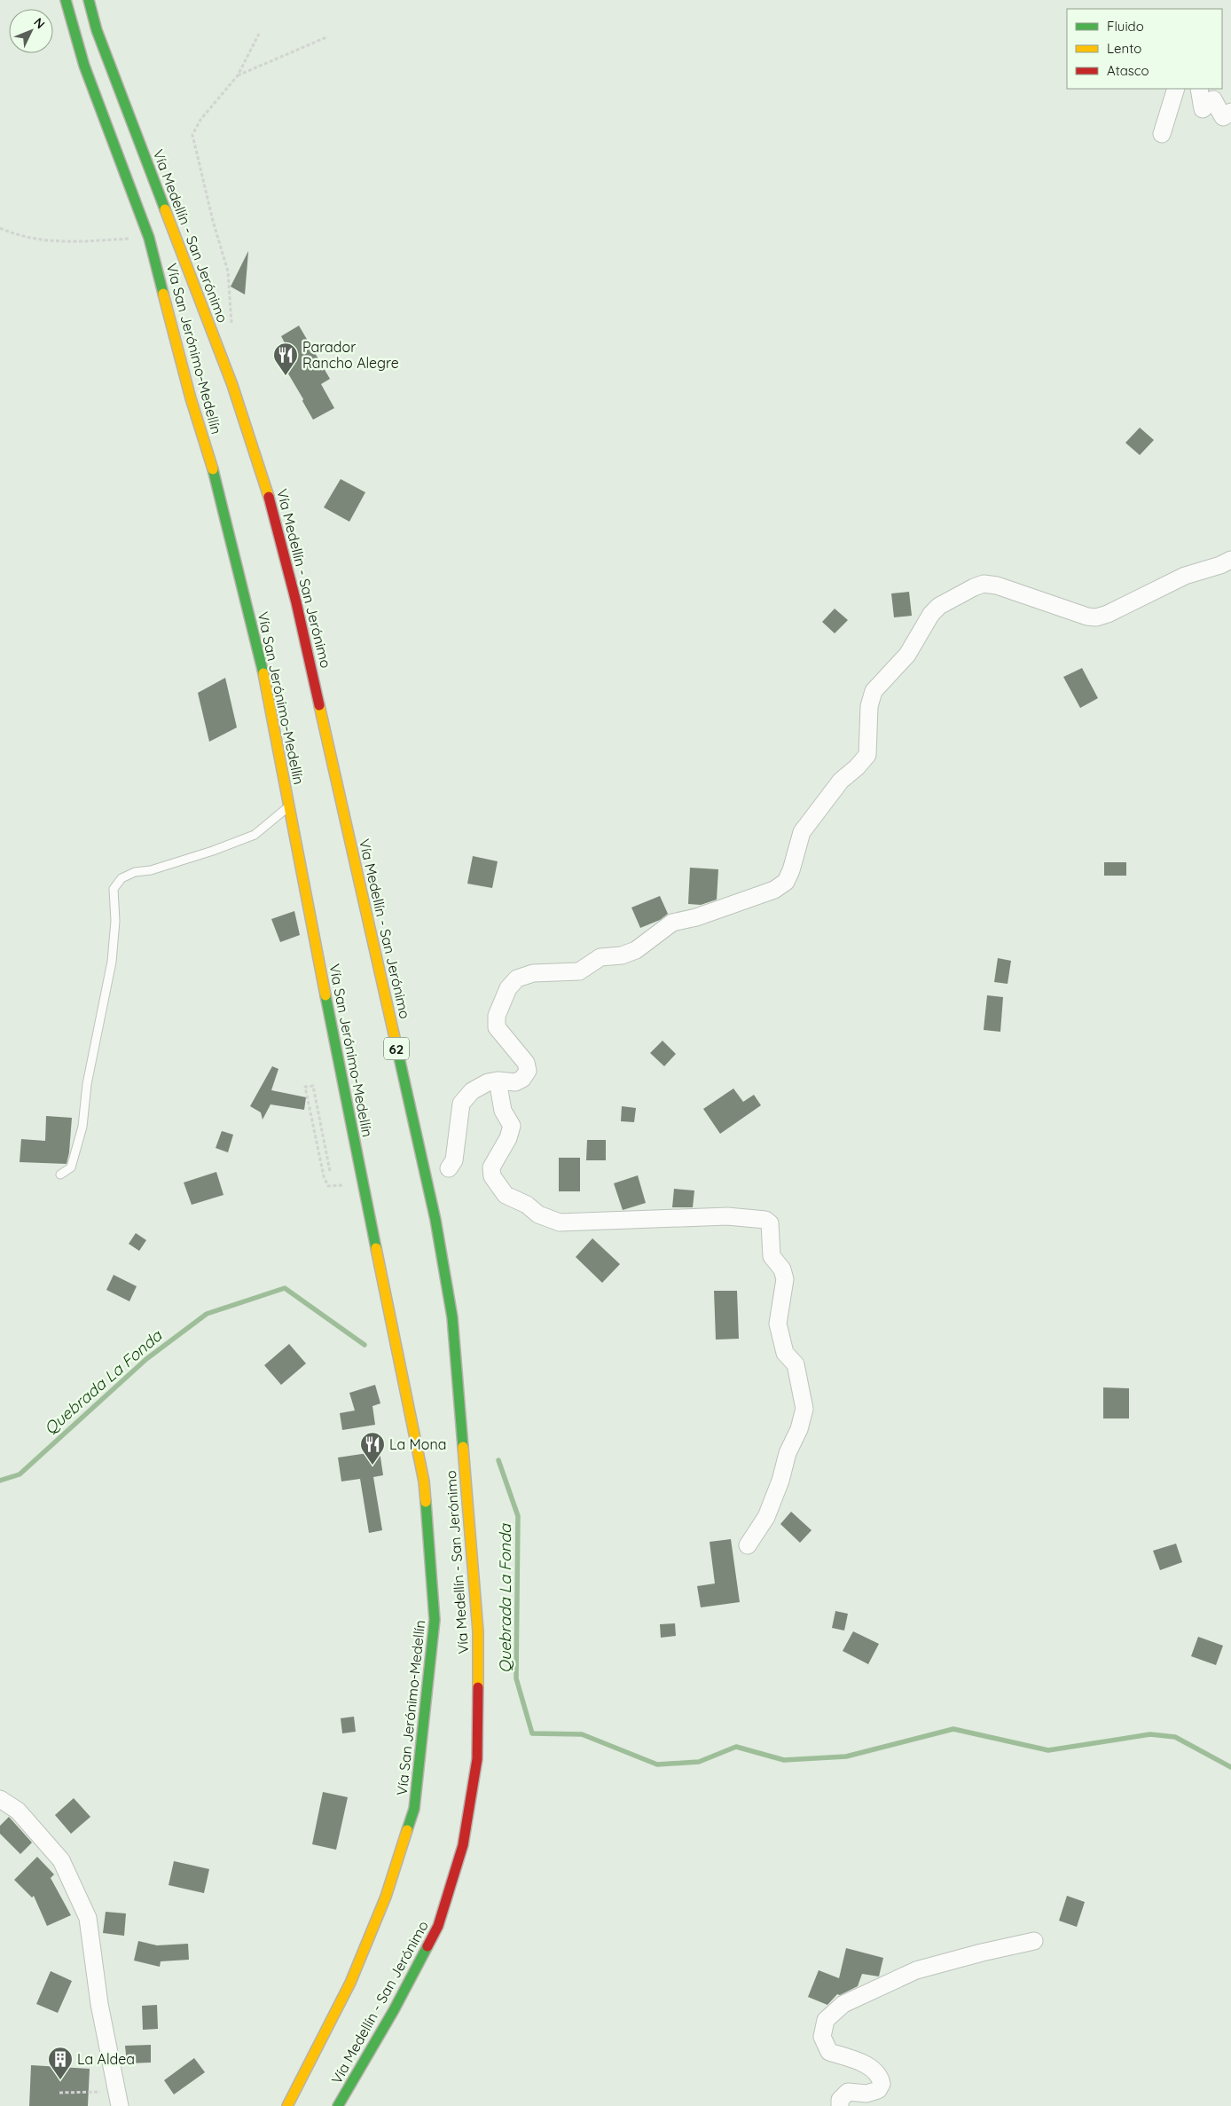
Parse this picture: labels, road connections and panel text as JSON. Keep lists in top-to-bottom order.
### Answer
{
  "streets": {
    "highway": ["Vía Medellín - San Jerónimo", "Vía San Jerónimo-Medellín", "62"]
  },
  "water": ["Quebrada La Fonda"],
  "places": {
    "restaurant": ["Parador Rancho Alegre", "La Mona"],
    "building": ["La Aldea"]
  },
  "legend": ["Fluido", "Lento", "Atasco"],
  "north": "top right"
}
